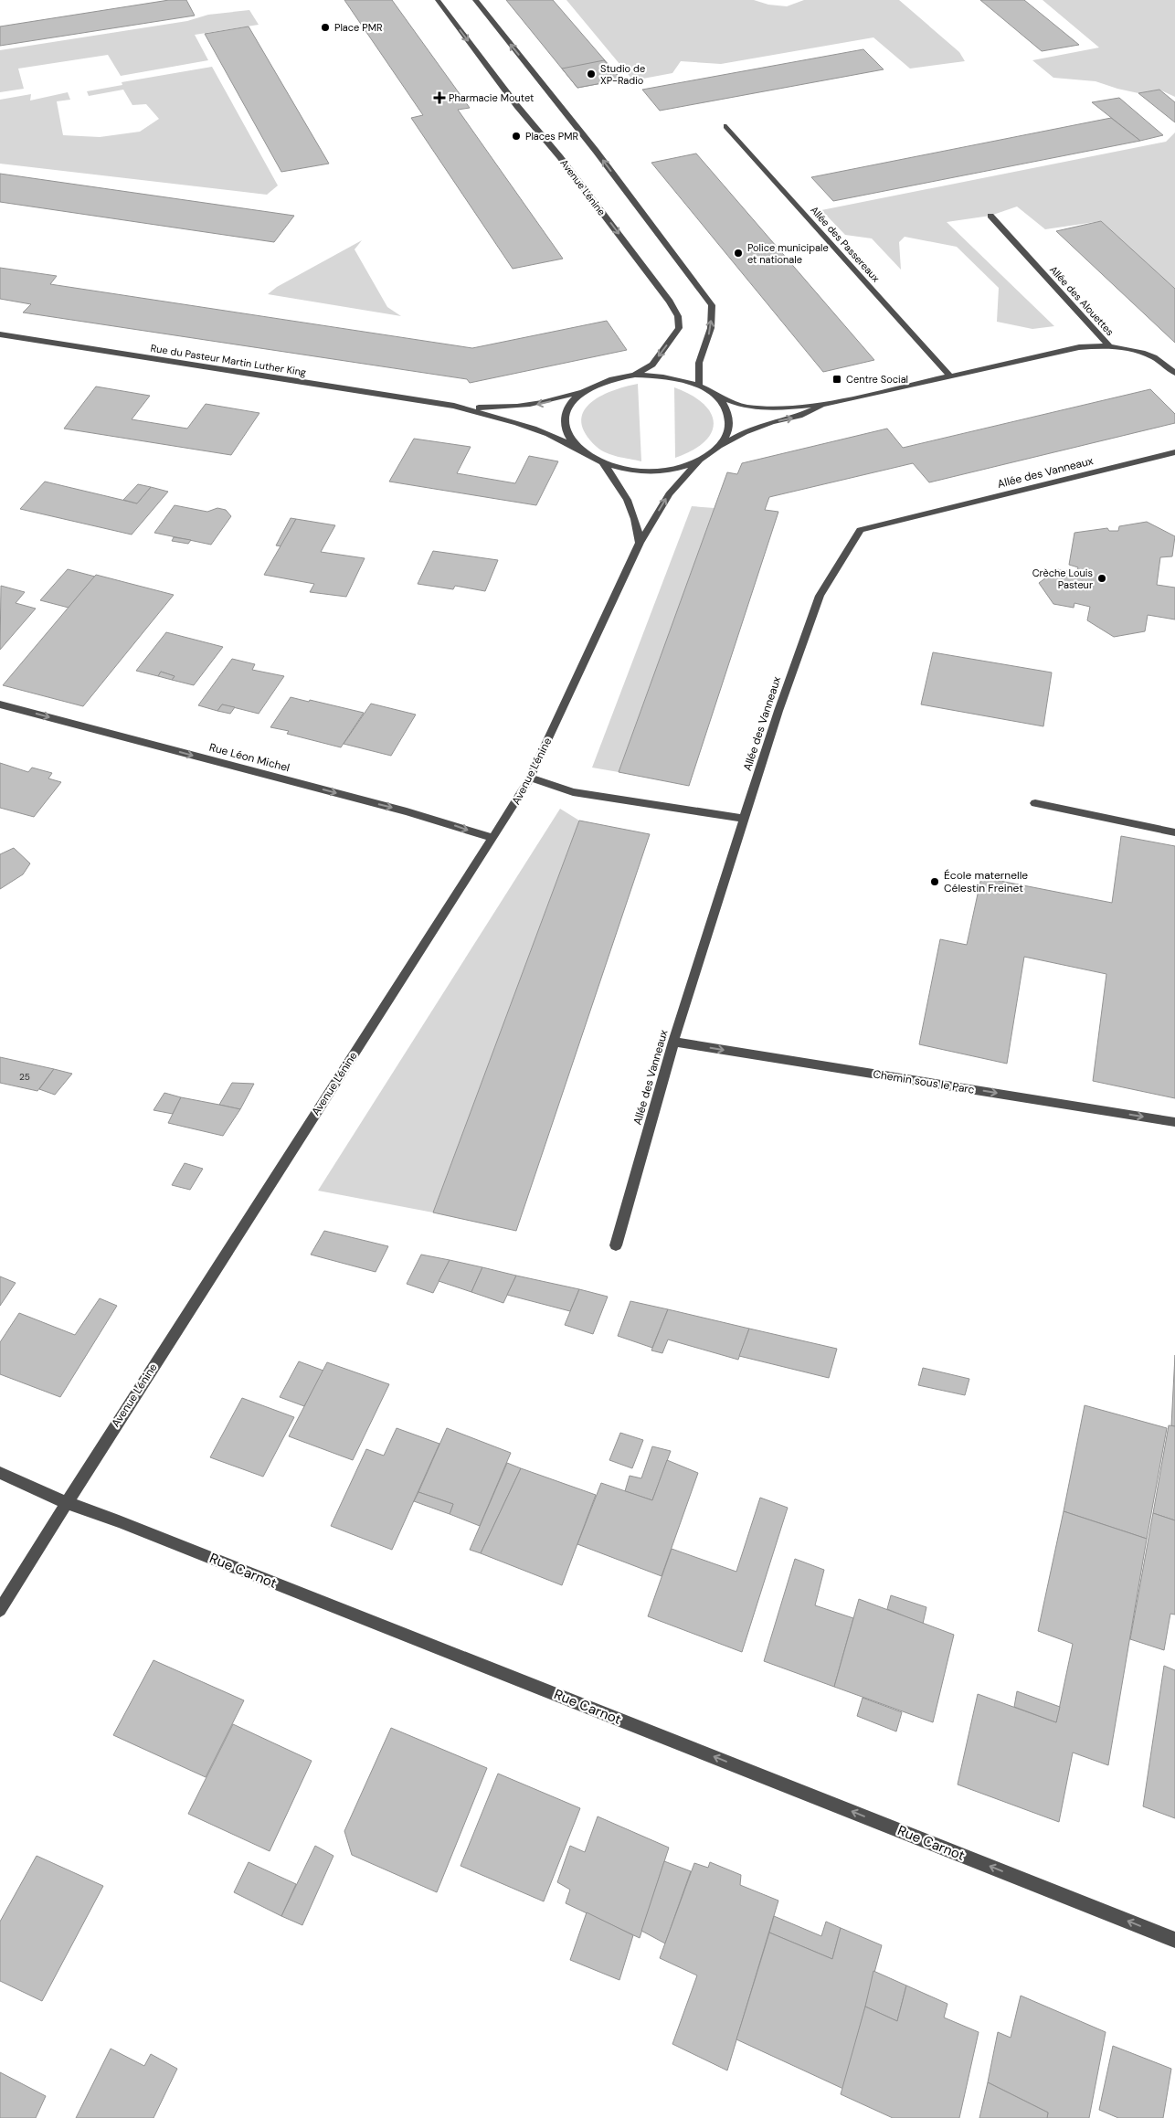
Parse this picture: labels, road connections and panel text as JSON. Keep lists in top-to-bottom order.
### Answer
{
  "streets": {
    "street": [
      "Avenue Lénine",
      "Allée des Passereaux",
      "Allée des Alouettes",
      "Rue du Pasteur Martin Luther King",
      "Allée des Vanneaux",
      "Rue Léon Michel",
      "Chemin sous le Parc",
      "Rue Carnot"
    ]
  },
  "crossings": [
    ["Avenue Lénine", "Rue du Pasteur Martin Luther King"],
    ["Avenue Lénine", "Rue Léon Michel"],
    ["Avenue Lénine", "Rue Carnot"],
    ["Allée des Vanneaux", "Chemin sous le Parc"]
  ],
  "one_way": ["Rue Léon Michel", "Chemin sous le Parc", "Rue Carnot"],
  "places": {
    "other": [
      "Place PMR",
      "Studio de XP-Radio",
      "Places PMR",
      "Police municipale et nationale",
      "Crèche Louis Pasteur",
      "École maternelle Célestin Freinet"
    ],
    "health": ["Pharmacie Moutet"],
    "transit": ["Centre Social"]
  },
  "house_numbers": ["25"]
}
